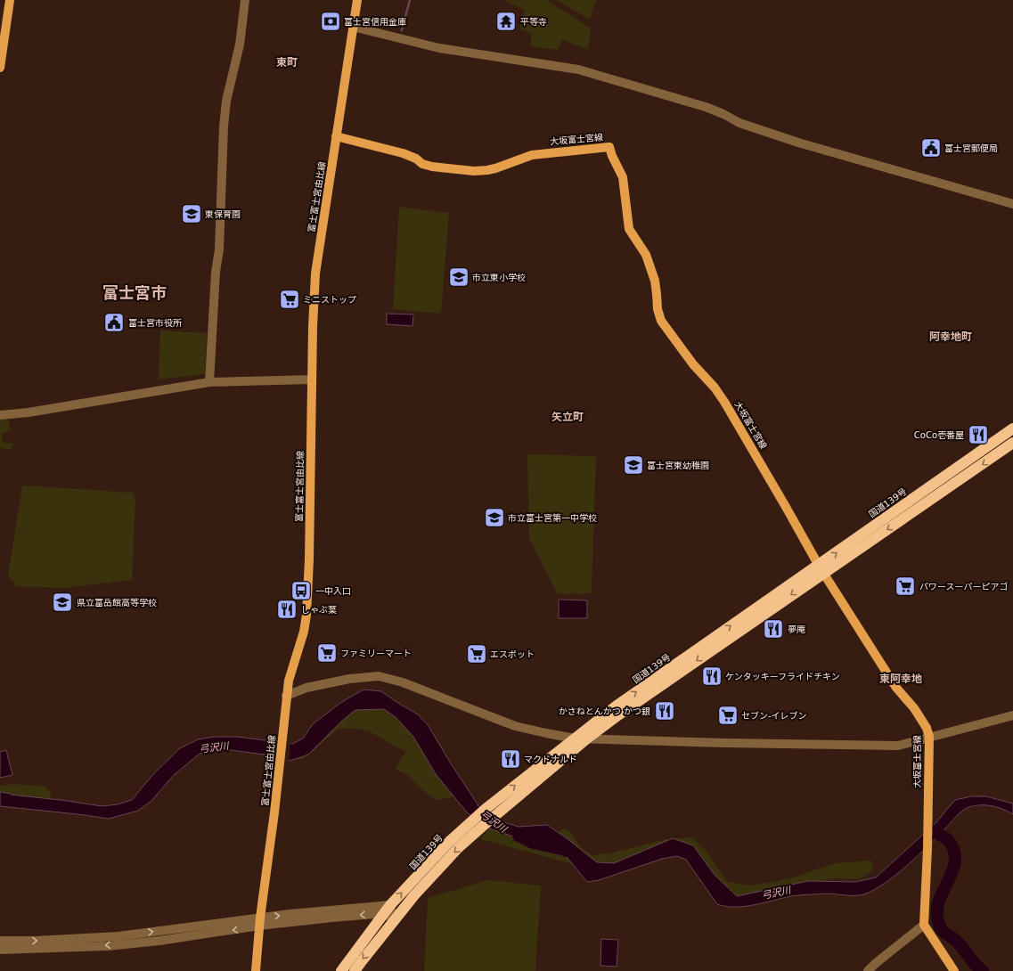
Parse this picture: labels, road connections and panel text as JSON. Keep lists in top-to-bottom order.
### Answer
{
  "streets": {
    "highway": ["国道139号"],
    "main road": ["大坂富士宮線", "富士富士宮由比線"]
  },
  "crossings": [
    ["大坂富士宮線", "富士富士宮由比線"],
    ["大坂富士宮線", "国道139号"]
  ],
  "districts": [
    "東町",
    "富士宮市",
    "阿幸地町",
    "矢立町",
    "東阿幸地"
  ],
  "water": ["弓沢川"],
  "places": {
    "bank": ["富士宮信用金庫"],
    "temple": ["平等寺"],
    "public building": ["富士宮郵便局", "富士宮市役所"],
    "school or university": [
      "東保育園",
      "市立東小学校",
      "富士宮東幼稚園",
      "市立富士宮第一中学校",
      "県立富岳館高等学校"
    ],
    "supermarket": [
      "ミニストップ",
      "パワースーパーピアゴ",
      "ファミリーマート",
      "エスポット",
      "セブン-イレブン"
    ],
    "restaurant": [
      "CoCo壱番屋",
      "しゃぶ葉",
      "夢庵",
      "ケンタッキーフライドチキン",
      "かさねとんかつ かつ銀",
      "マクドナルド"
    ],
    "bus stop": ["一中入口"]
  }
}
